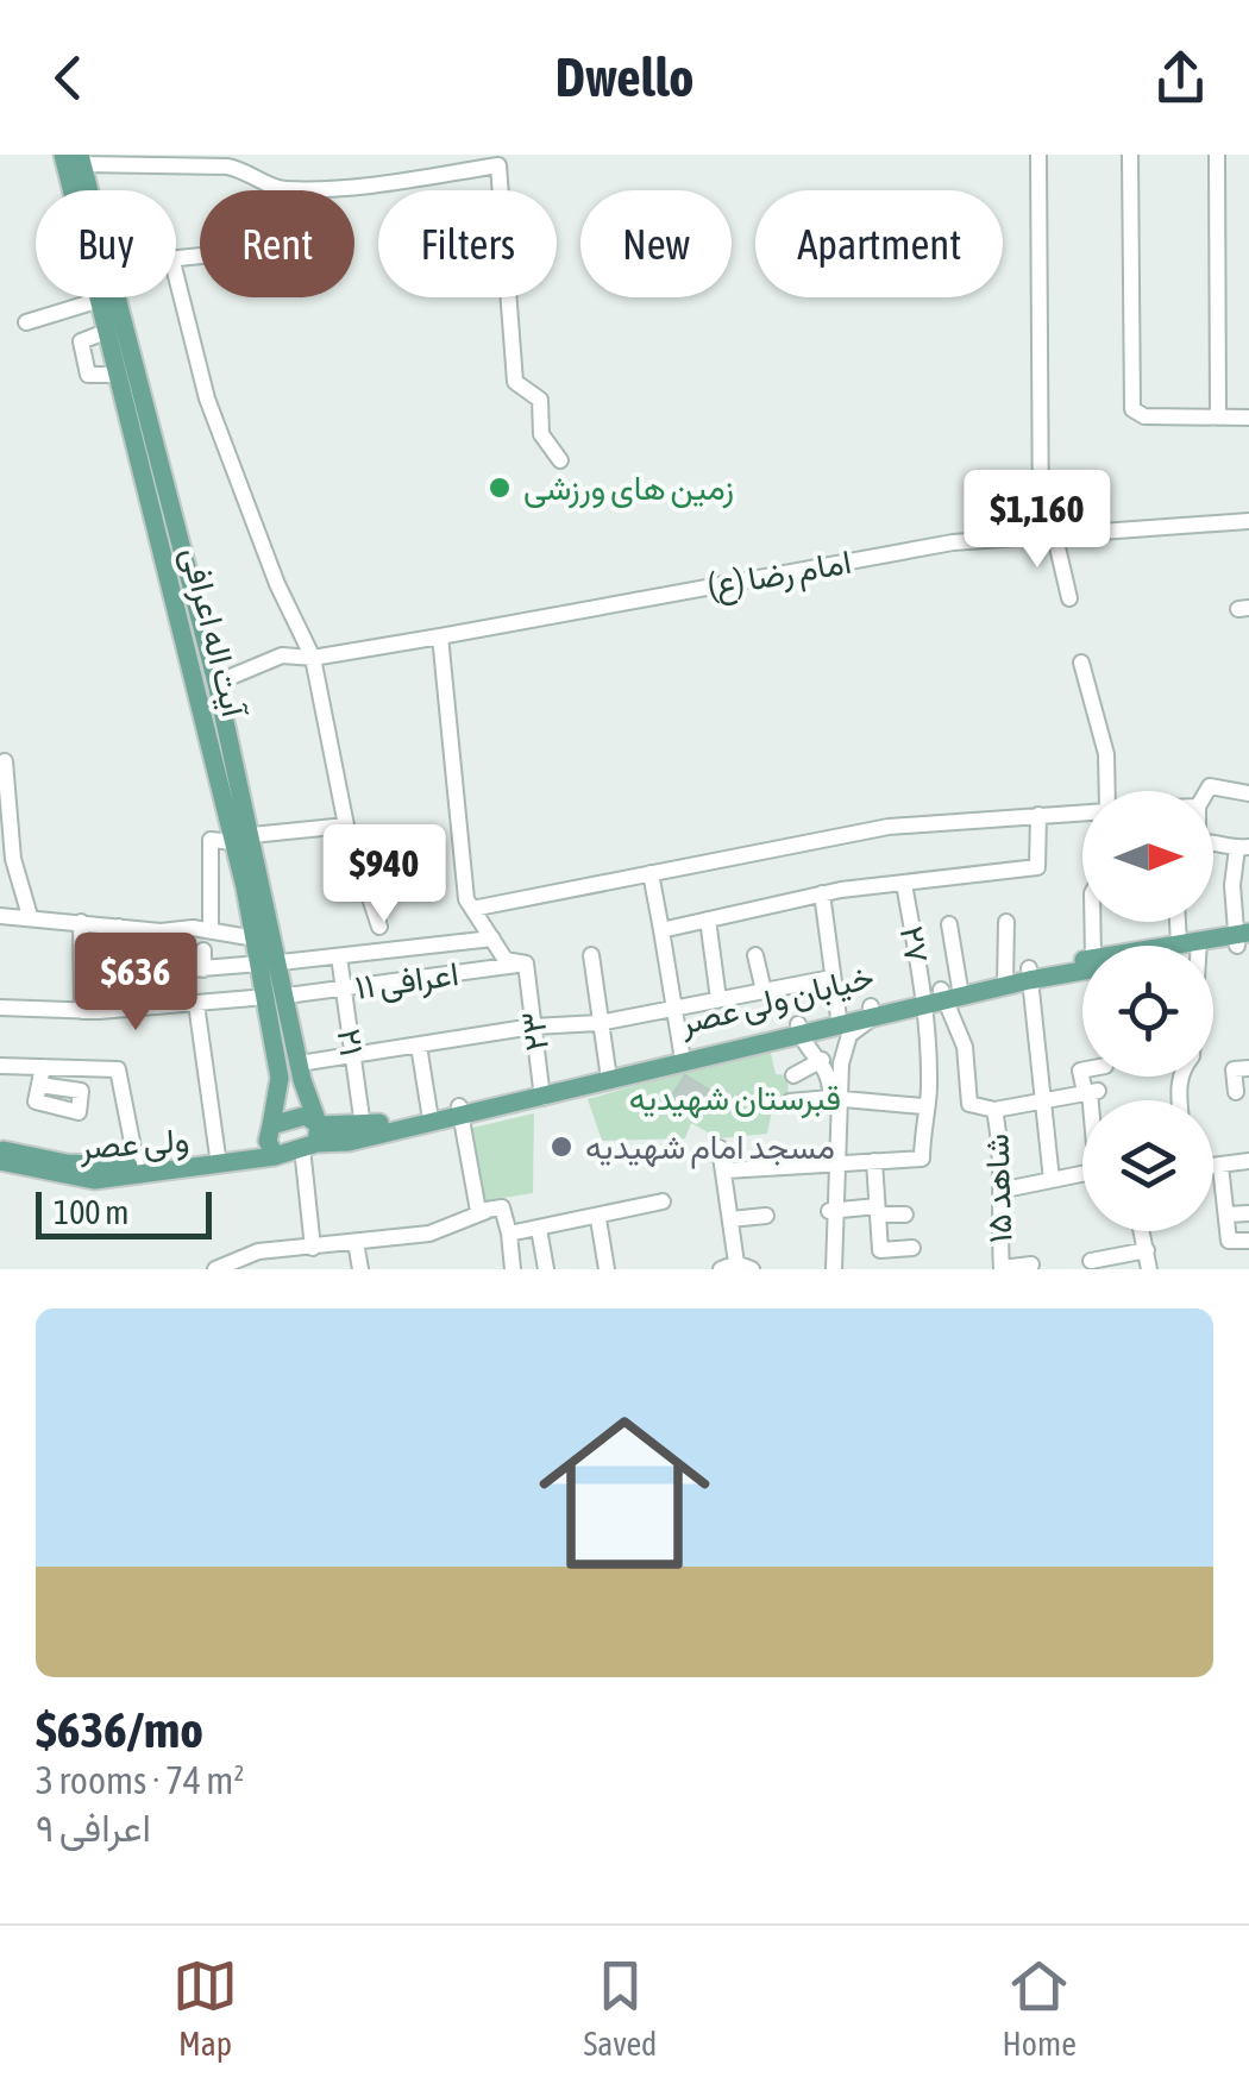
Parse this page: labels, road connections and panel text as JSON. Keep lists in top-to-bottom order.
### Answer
{
  "streets": {
    "main road": ["آیت اله اعرافی", "خیابان ولی عصر", "ولی عصر"],
    "street": [
      "امام رضا (ع)",
      "۲۷",
      "اعرافی ۱۱",
      "۲۳",
      "۲۱",
      "شاهد ۱۵"
    ]
  },
  "crossings": [
    ["امام رضا (ع)", "آیت اله اعرافی"],
    ["آیت اله اعرافی", "اعرافی ۱۱"],
    ["آیت اله اعرافی", "خیابان ولی عصر"],
    ["آیت اله اعرافی", "ولی عصر"],
    ["۲۷", "خیابان ولی عصر"],
    ["۲۷", "شاهد ۱۵"],
    ["اعرافی ۱۱", "۲۳"],
    ["اعرافی ۱۱", "۲۱"],
    ["خیابان ولی عصر", "۲۳"],
    ["خیابان ولی عصر", "۲۱"],
    ["خیابان ولی عصر", "شاهد ۱۵"]
  ],
  "parks": ["قبرستان شهیدیه"],
  "places": ["زمین های ورزشی", "مسجد امام شهیدیه"],
  "scale_bar": "100 m",
  "north": "right",
  "page": {
    "header": "Dwello",
    "chip": [
      "Buy",
      "Rent",
      "Filters",
      "New",
      "Apartment"
    ],
    "price": ["$1,160", "$940", "$636"],
    "scale": "100 m",
    "list": [
      {
        "name": "$636/mo",
        "note": "3 rooms · 74 m² · اعرافی ۹"
      }
    ],
    "tabs": ["Map", "Saved", "Home"]
  }
}
